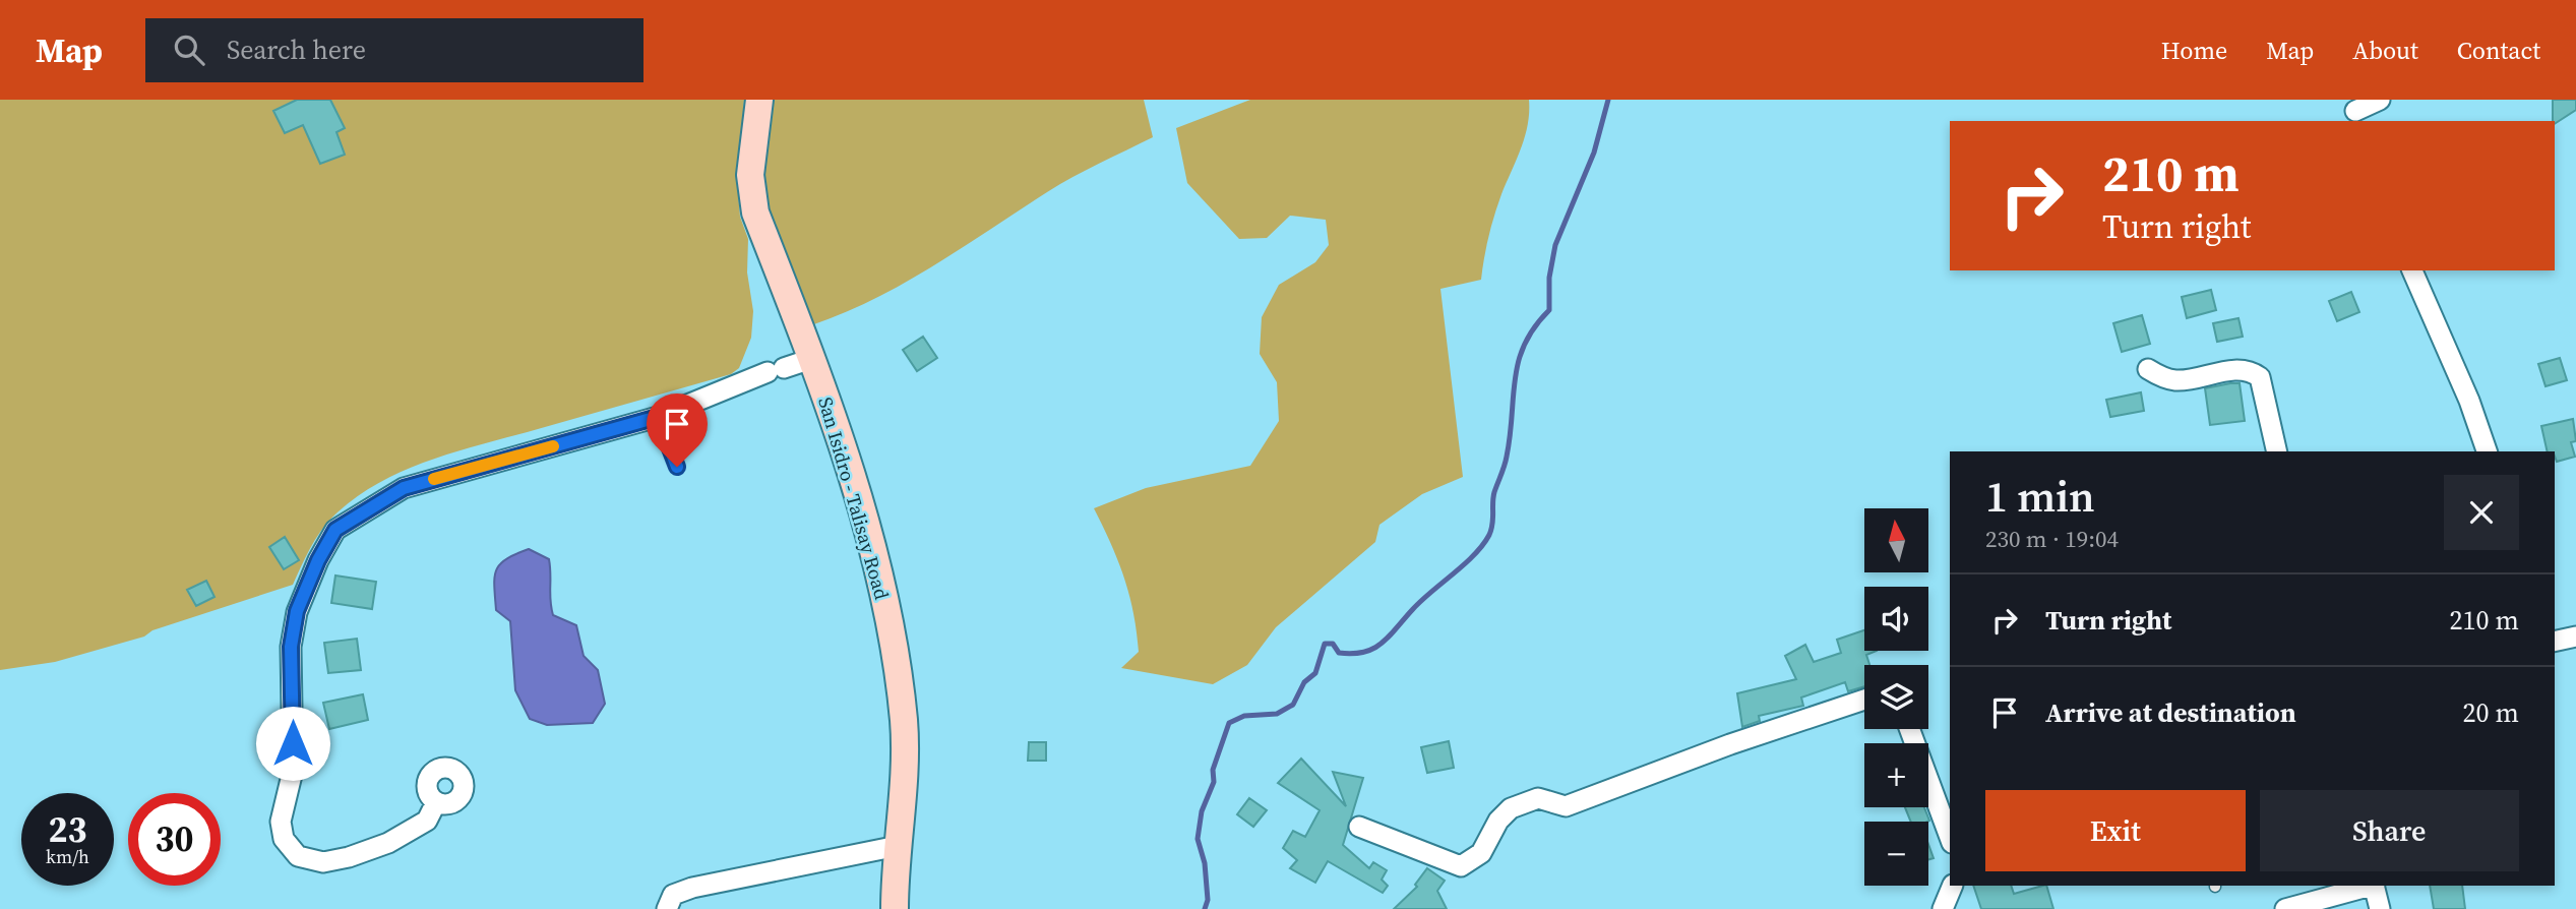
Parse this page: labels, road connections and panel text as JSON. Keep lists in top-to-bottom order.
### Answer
{
  "streets": {
    "street": ["San Isidro - Talisay Road"]
  },
  "north": "top",
  "page": {
    "header": "Map",
    "search": "Search here",
    "nav": [
      "Home",
      "Map",
      "About",
      "Contact"
    ],
    "turn": ["210 m", "Turn right"],
    "heading": ["1 min", "230 m · 19:04"],
    "map_buttons": ["+", "−"],
    "list": [
      {
        "name": "Turn right",
        "value": "210 m"
      },
      {
        "name": "Arrive at destination",
        "value": "20 m"
      }
    ],
    "buttons": ["Exit", "Share"],
    "speed": "23 km/h",
    "limit": "30"
  }
}
